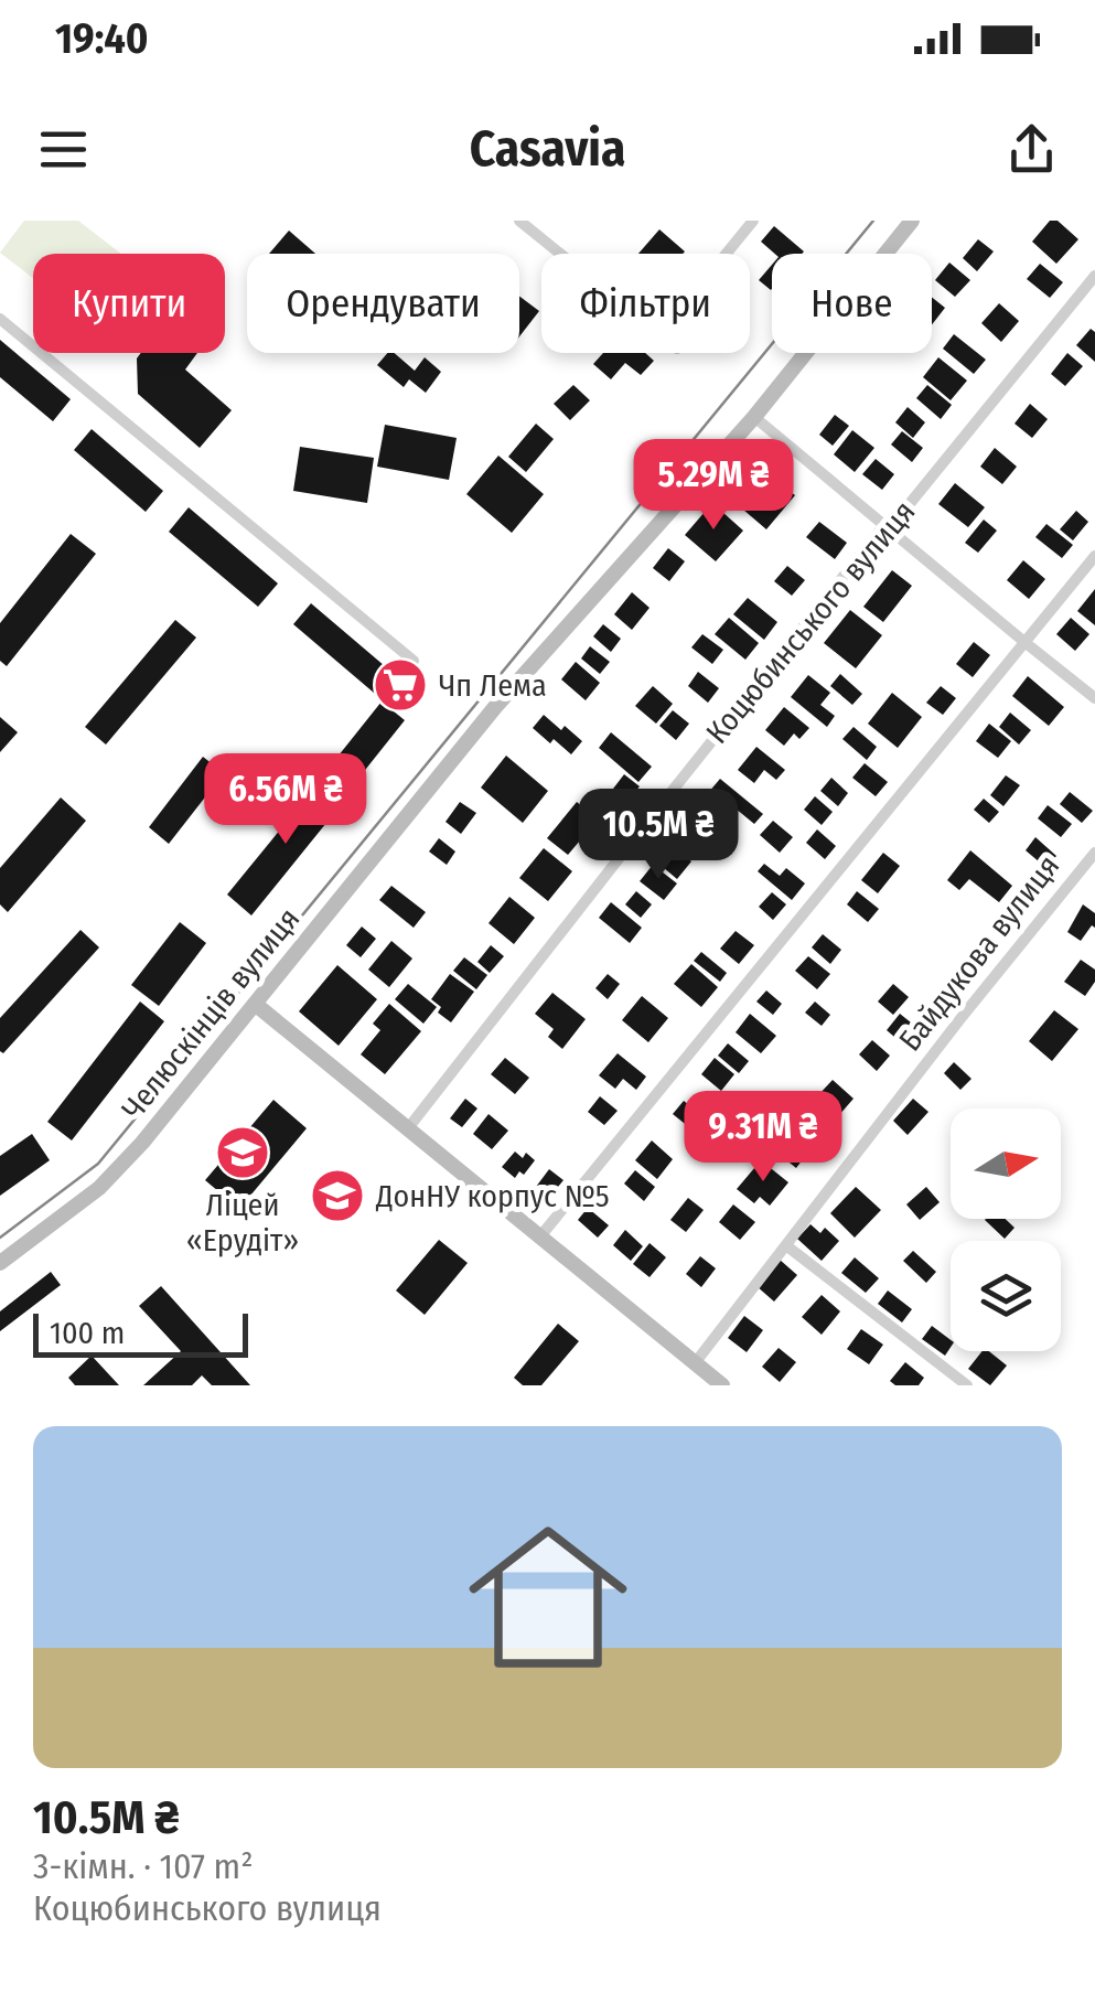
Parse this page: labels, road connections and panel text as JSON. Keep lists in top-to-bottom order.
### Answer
{
  "streets": {
    "main road": ["Челюскінців вулиця"],
    "street": ["Коцюбинського вулиця", "Байдукова вулиця"]
  },
  "places": {
    "supermarket": ["Чп Лема"],
    "school or university": ["Ліцей «Ерудіт»", "ДонНУ корпус №5"]
  },
  "scale_bar": "100 m",
  "north": "right",
  "page": {
    "status": "19:40",
    "header": "Casavia",
    "chip": [
      "Купити",
      "Орендувати",
      "Фільтри",
      "Нове"
    ],
    "price": [
      "5.29M ₴",
      "6.56M ₴",
      "10.5M ₴",
      "9.31M ₴"
    ],
    "scale": "100 m",
    "list": [
      {
        "name": "10.5M ₴",
        "note": "3-кімн. · 107 m² · Коцюбинського вулиця"
      }
    ]
  }
}
